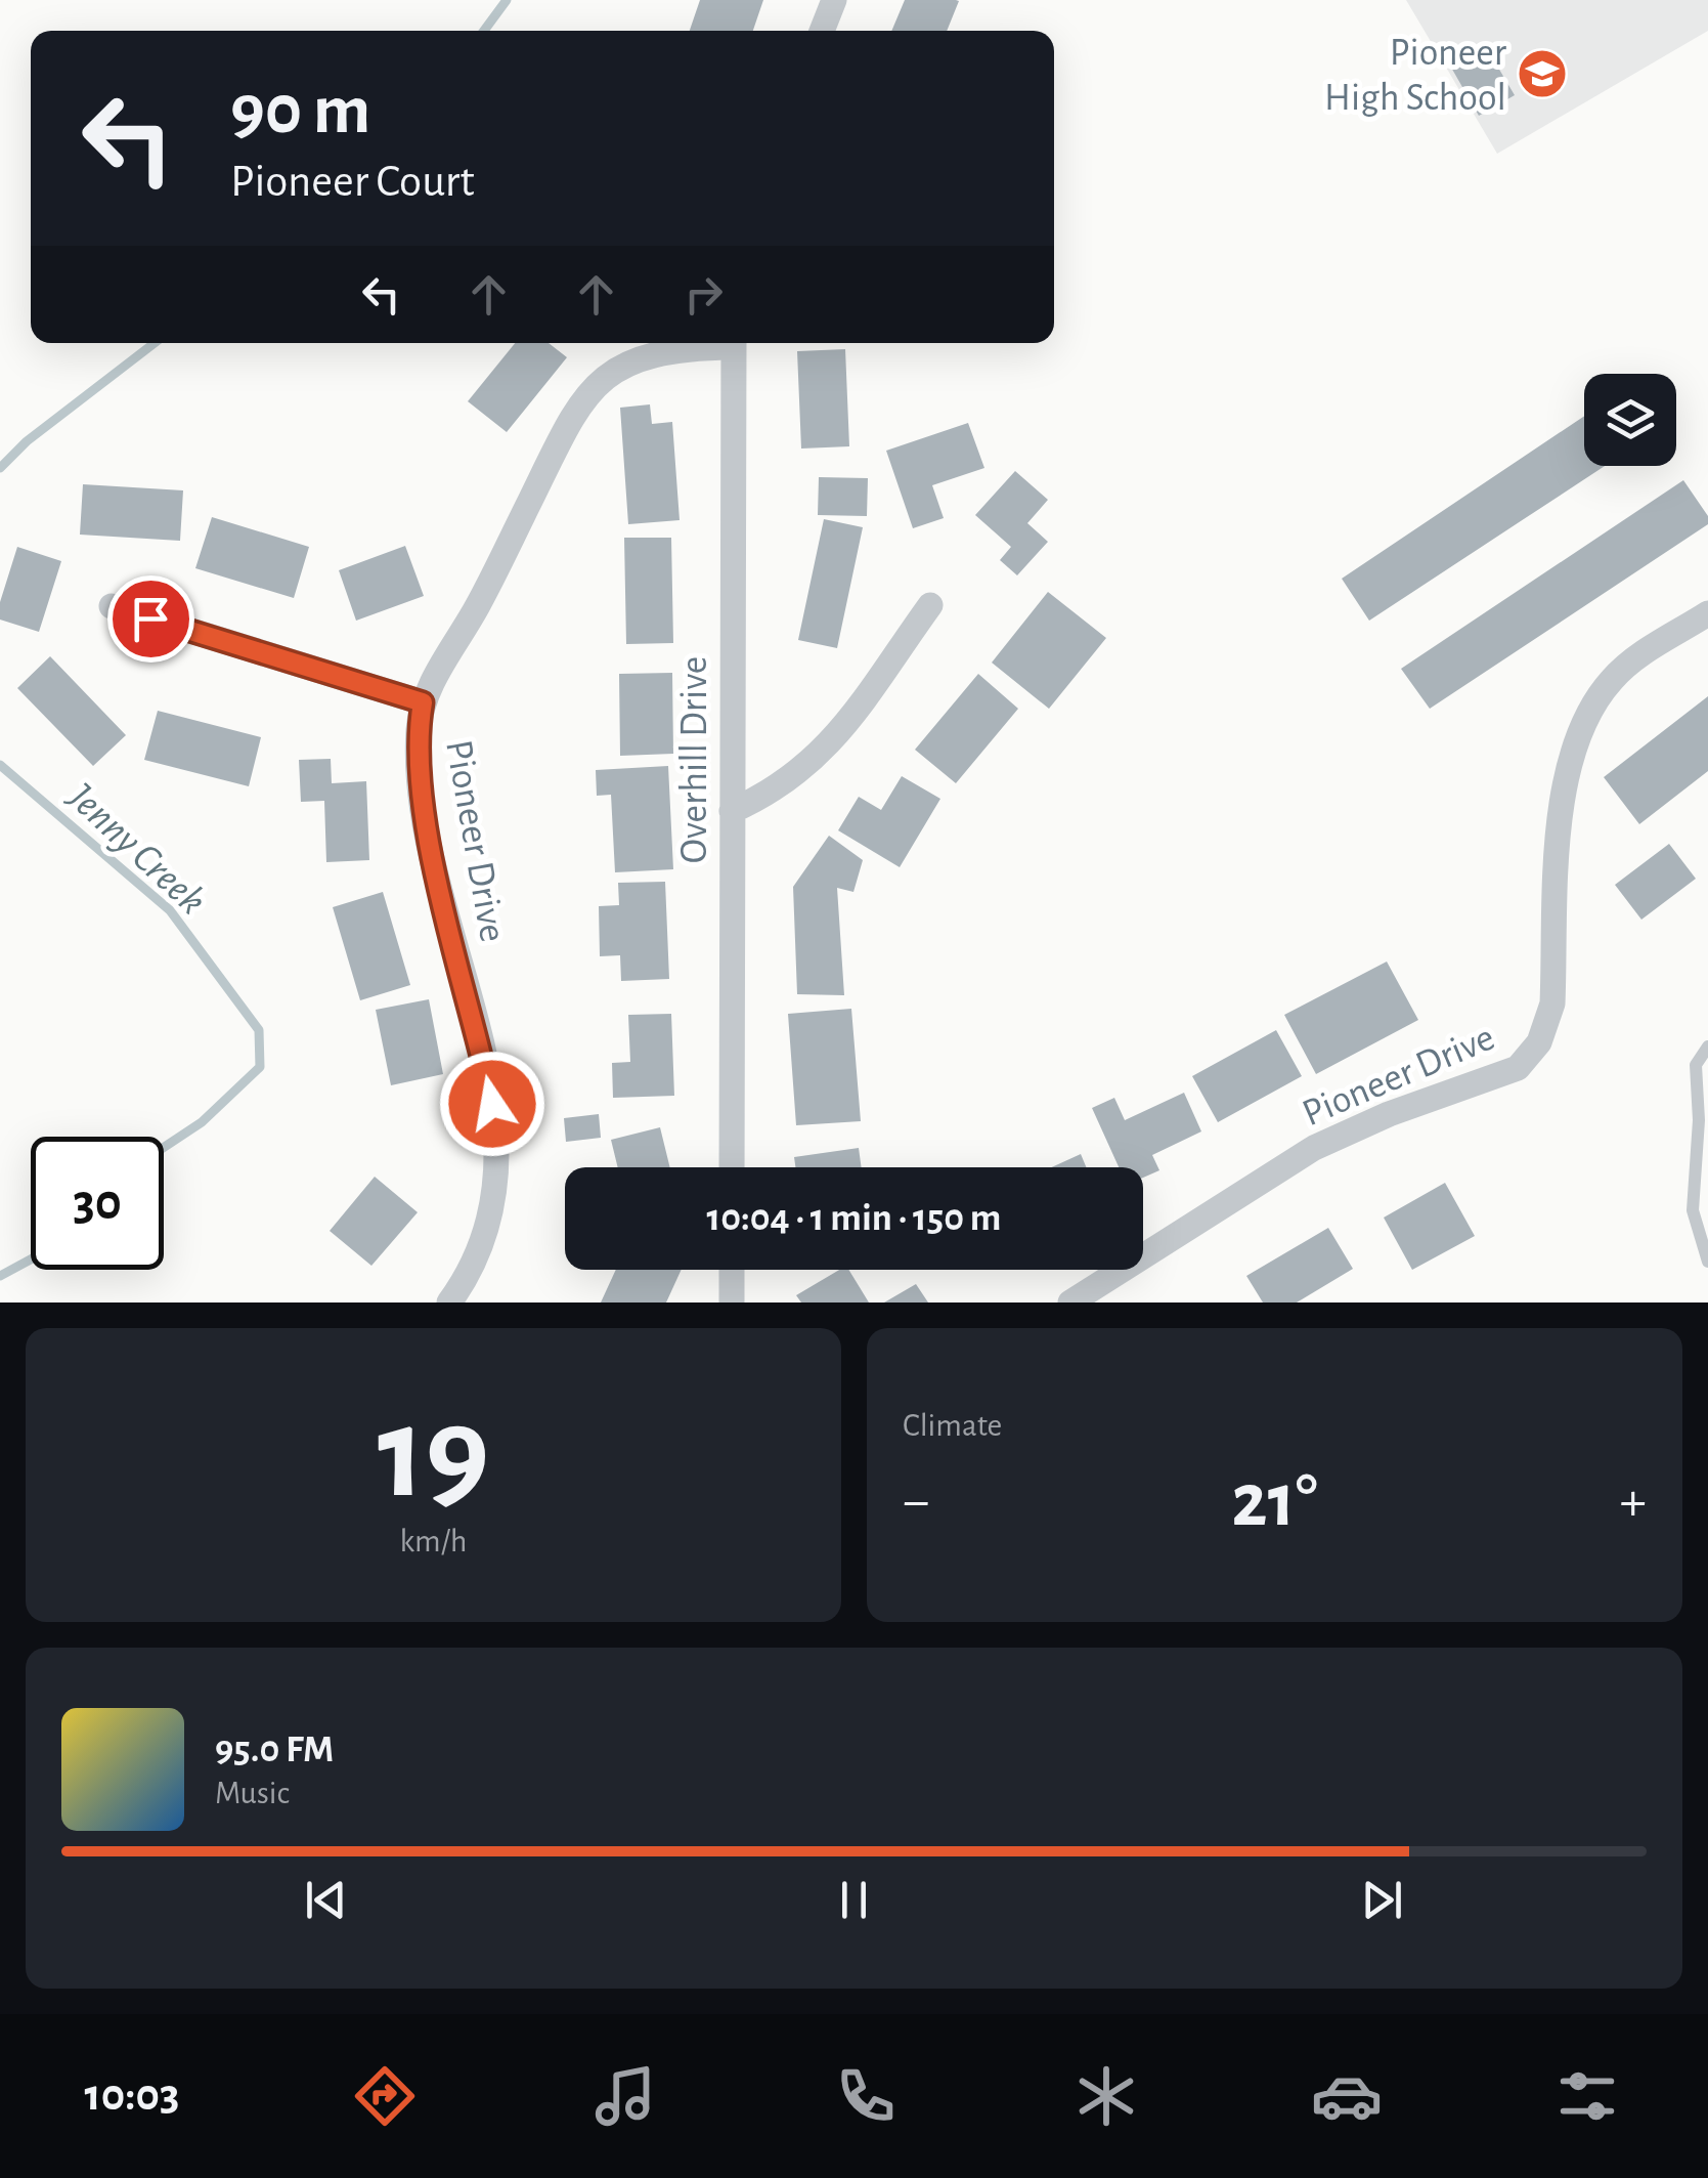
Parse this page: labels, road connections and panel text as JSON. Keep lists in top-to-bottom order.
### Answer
{
  "streets": {
    "street": ["Overhill Drive", "Pioneer Drive"]
  },
  "water": ["Jenny Creek"],
  "places": {
    "school or university": ["Pioneer High School"]
  },
  "page": {
    "turn": ["90 m", "Pioneer Court"],
    "limit": "30",
    "trip": "10:04 · 1 min · 150 m",
    "tile": [
      ["19", "km/h"],
      "Climate"
    ],
    "heat": ["−", "21°", "+"],
    "song": ["95.0 FM", "Music"],
    "tabs": "10:03"
  }
}
